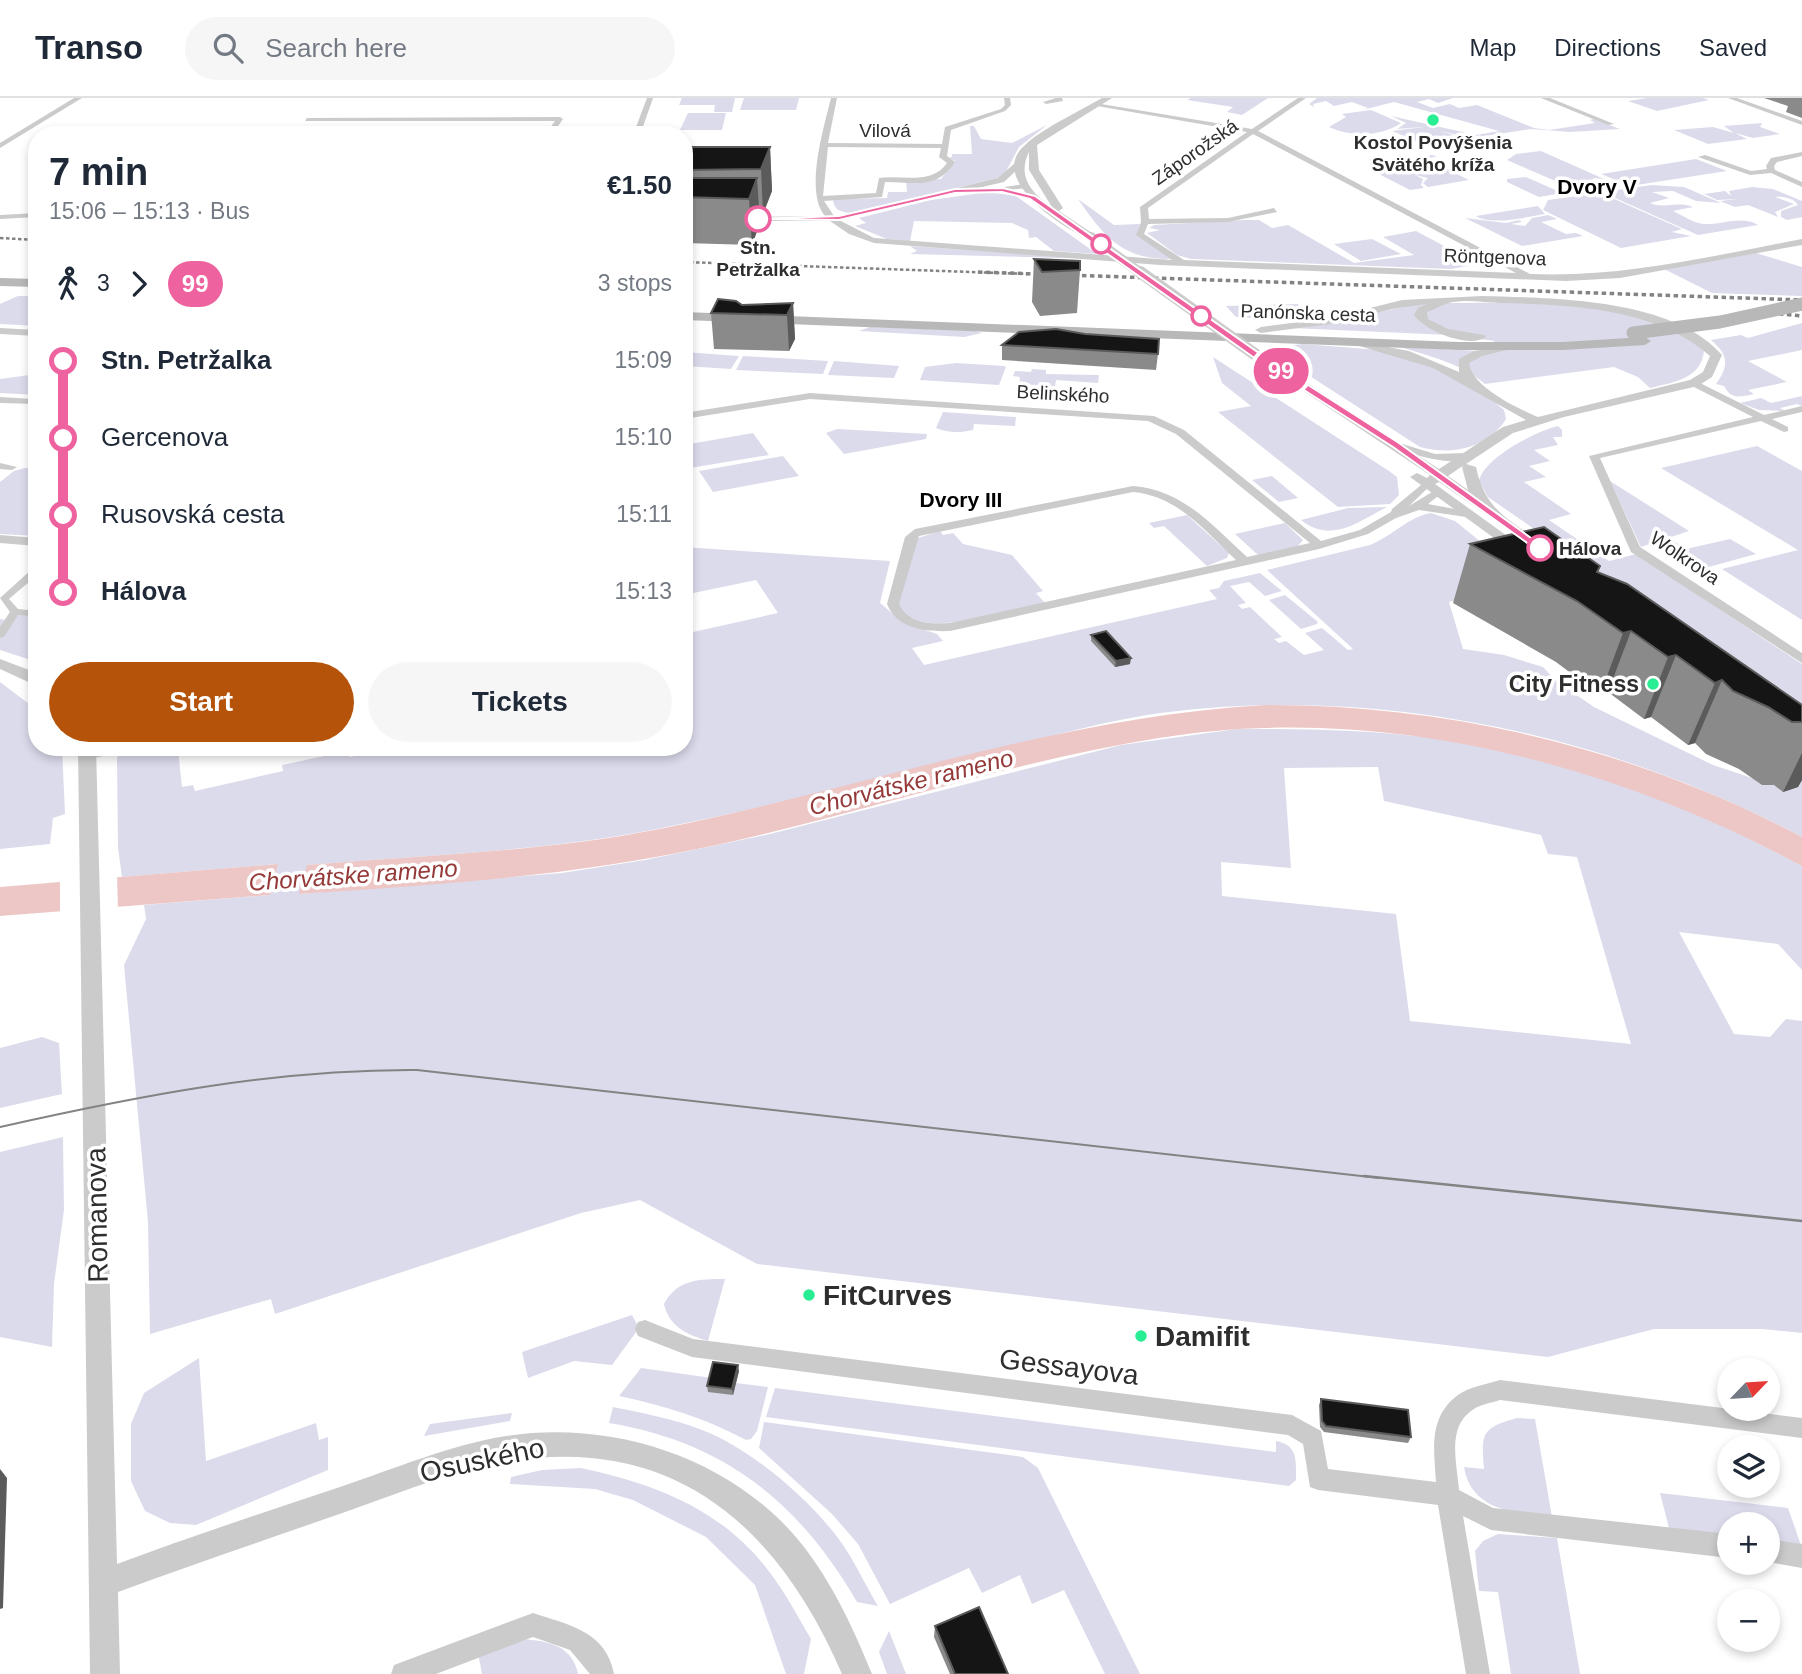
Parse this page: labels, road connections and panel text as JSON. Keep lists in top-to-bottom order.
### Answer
{
  "streets": {
    "main road": ["Panónska cesta"],
    "street": [
      "Vilová",
      "Záporožská",
      "Röntgenova",
      "Belinského",
      "Wolkrova",
      "Romanova",
      "Gessayova",
      "Osuského"
    ]
  },
  "crossings": [
    ["Romanova", "Osuského"]
  ],
  "districts": ["Dvory V", "Dvory III"],
  "water": ["Chorvátske rameno"],
  "places": [
    "Kostol Povýšenia Svätého kríža",
    "Stn. Petržalka",
    "Hálova",
    "City Fitness",
    "FitCurves",
    "Damifit"
  ],
  "lines": ["bus line 99"],
  "north": "top right",
  "page": {
    "header": "Transo",
    "search": "Search here",
    "nav": ["Map", "Directions", "Saved"],
    "on_map": "99",
    "heading": ["7 min", "15:06 – 15:13 · Bus", "€1.50"],
    "legs": ["3", "99", "3 stops"],
    "list": [
      {
        "name": "Stn. Petržalka",
        "value": "15:09"
      },
      {
        "name": "Gercenova",
        "value": "15:10"
      },
      {
        "name": "Rusovská cesta",
        "value": "15:11"
      },
      {
        "name": "Hálova",
        "value": "15:13"
      }
    ],
    "buttons": ["Start", "Tickets"],
    "map_buttons": ["+", "−"]
  }
}
